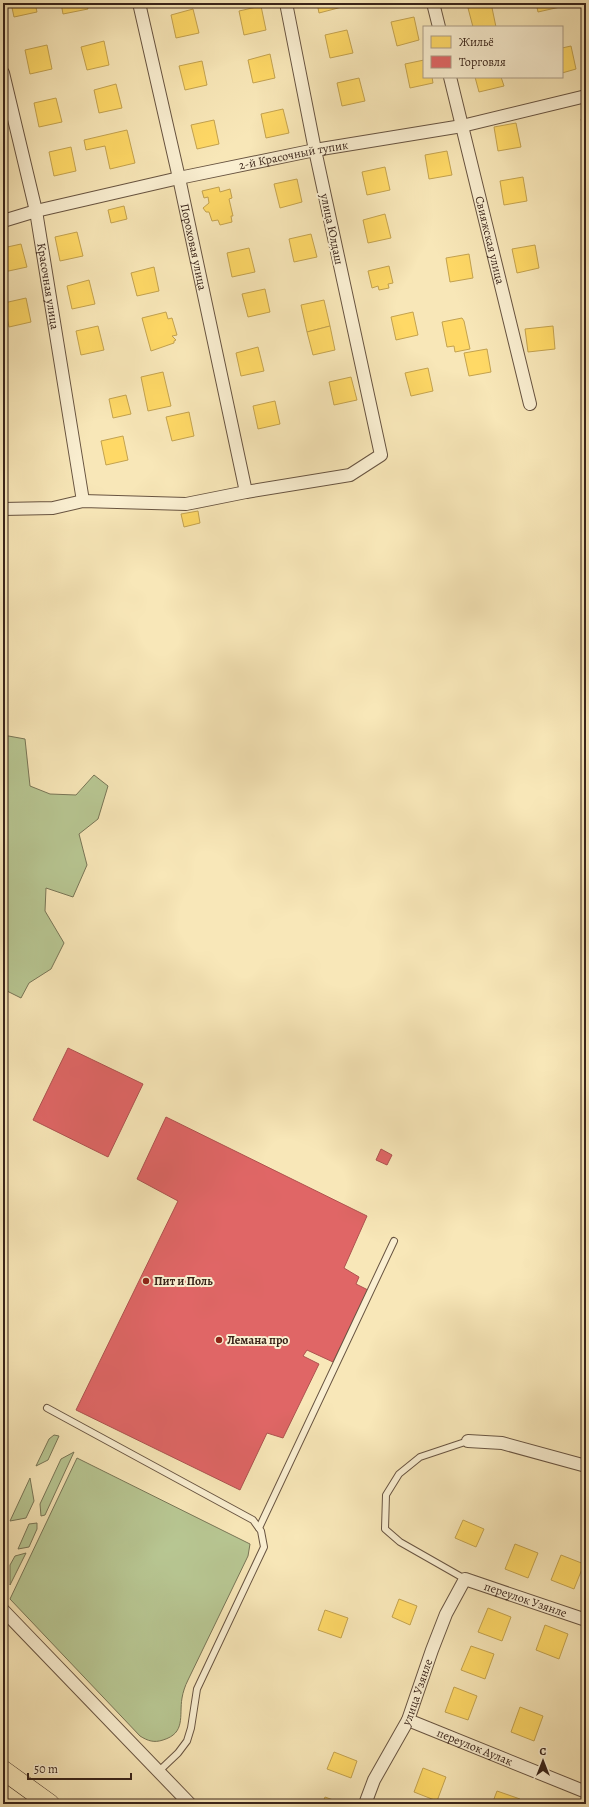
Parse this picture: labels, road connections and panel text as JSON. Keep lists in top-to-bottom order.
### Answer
{
  "streets": {
    "street": [
      "2-й Красочный тупик",
      "улица Юлдаш",
      "Свияжская улица",
      "Пороховая улица",
      "Красочная улица",
      "переулок Узянле",
      "улица Узянле",
      "переулок Аулак"
    ]
  },
  "crossings": [
    ["2-й Красочный тупик", "улица Юлдаш"],
    ["2-й Красочный тупик", "Свияжская улица"],
    ["2-й Красочный тупик", "Пороховая улица"],
    ["2-й Красочный тупик", "Красочная улица"],
    ["улица Юлдаш", "Пороховая улица"],
    ["переулок Узянле", "улица Узянле"],
    ["улица Узянле", "переулок Аулак"]
  ],
  "places": ["Пит и Поль", "Лемана про"],
  "legend": ["Жильё", "Торговля"],
  "scale_bar": "50 m",
  "north": "top"
}
